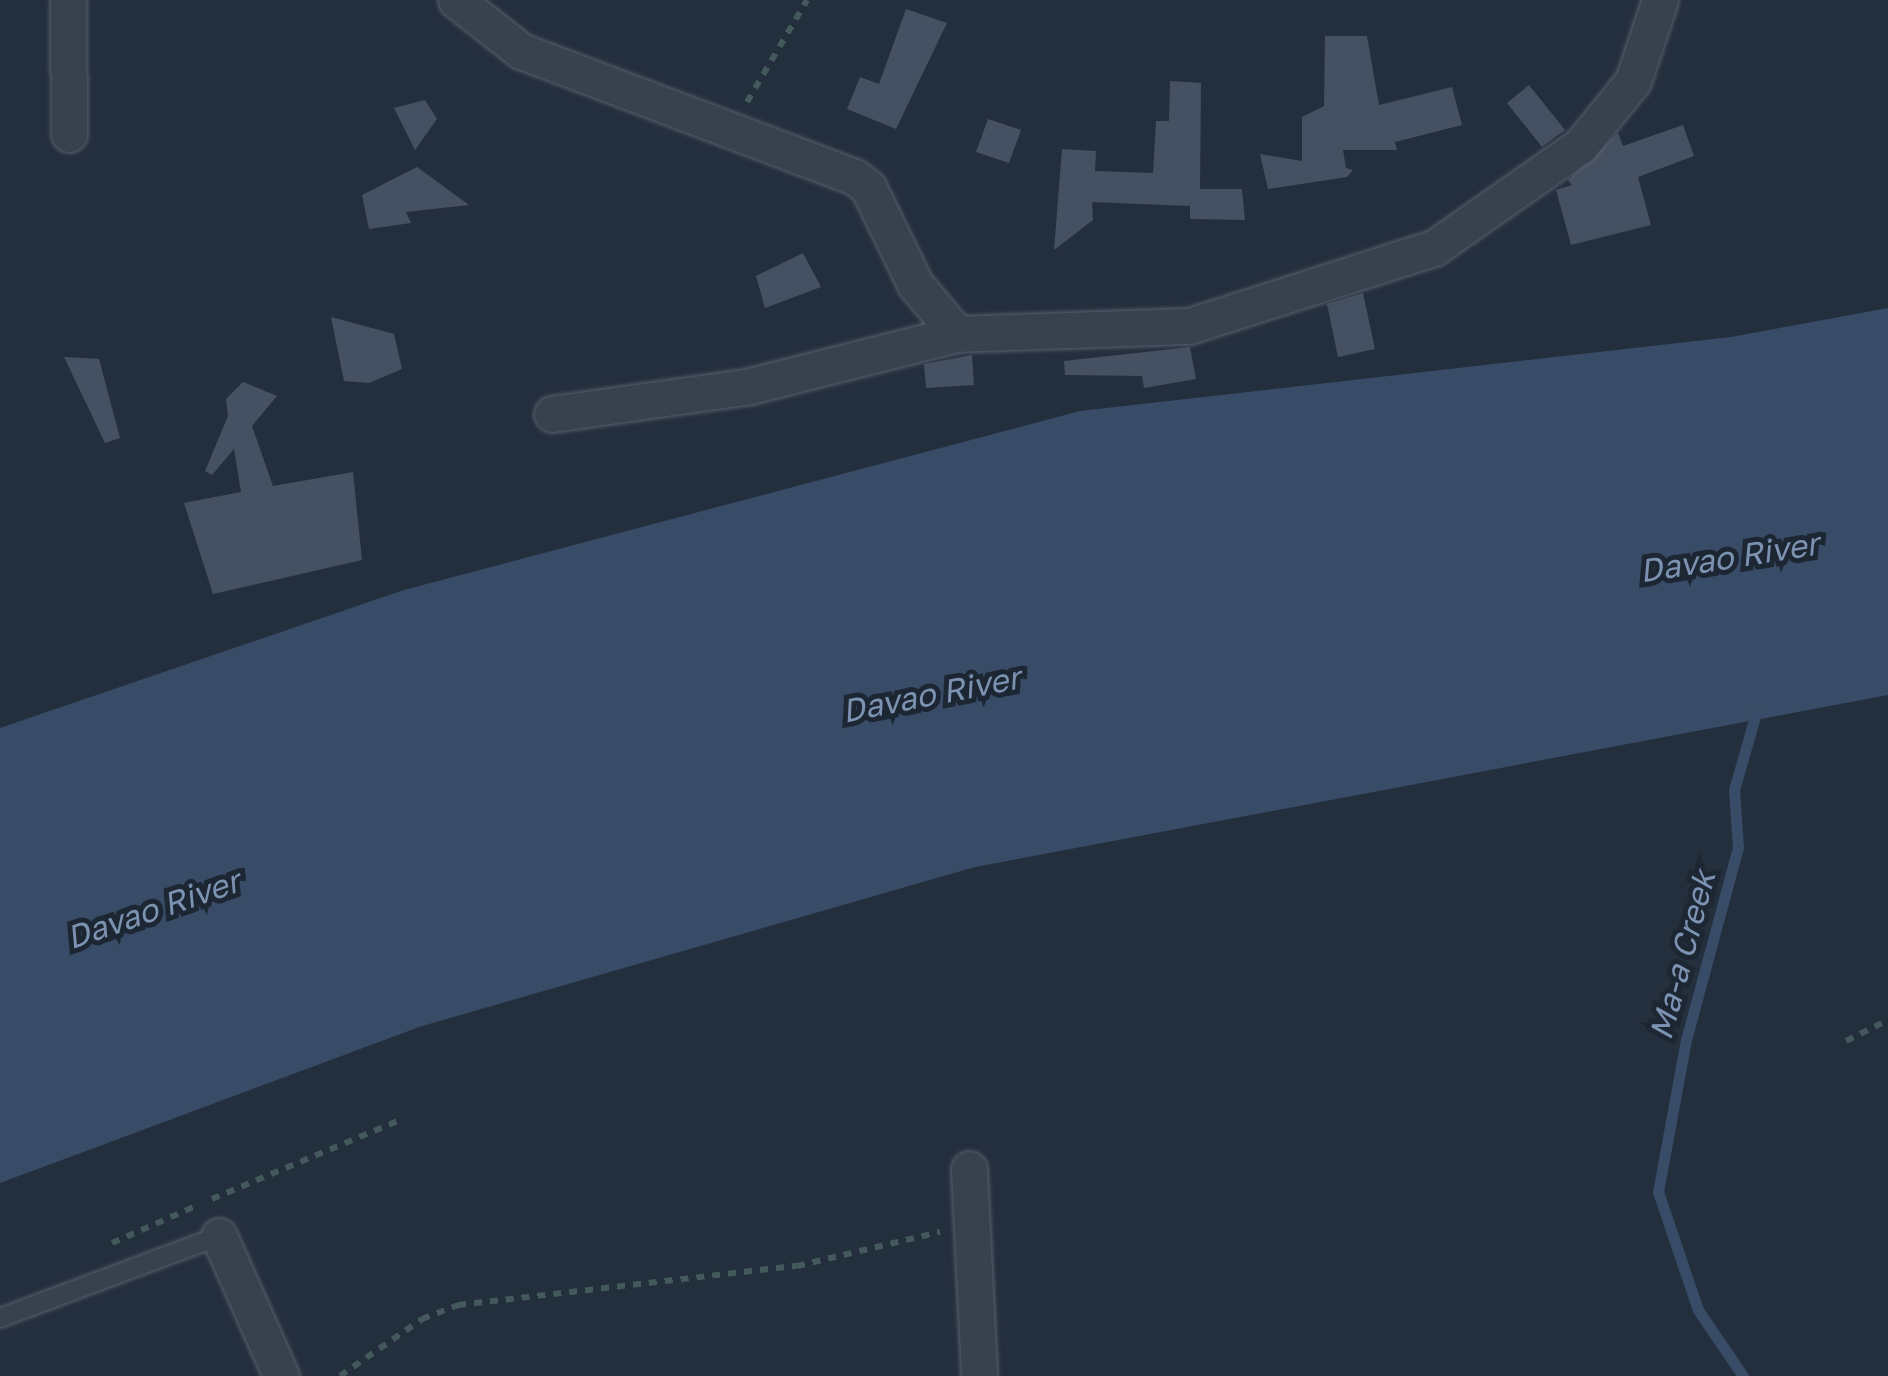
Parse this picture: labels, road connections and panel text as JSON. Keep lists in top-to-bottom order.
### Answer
{
  "water": ["Davao River", "Ma-a Creek"]
}
